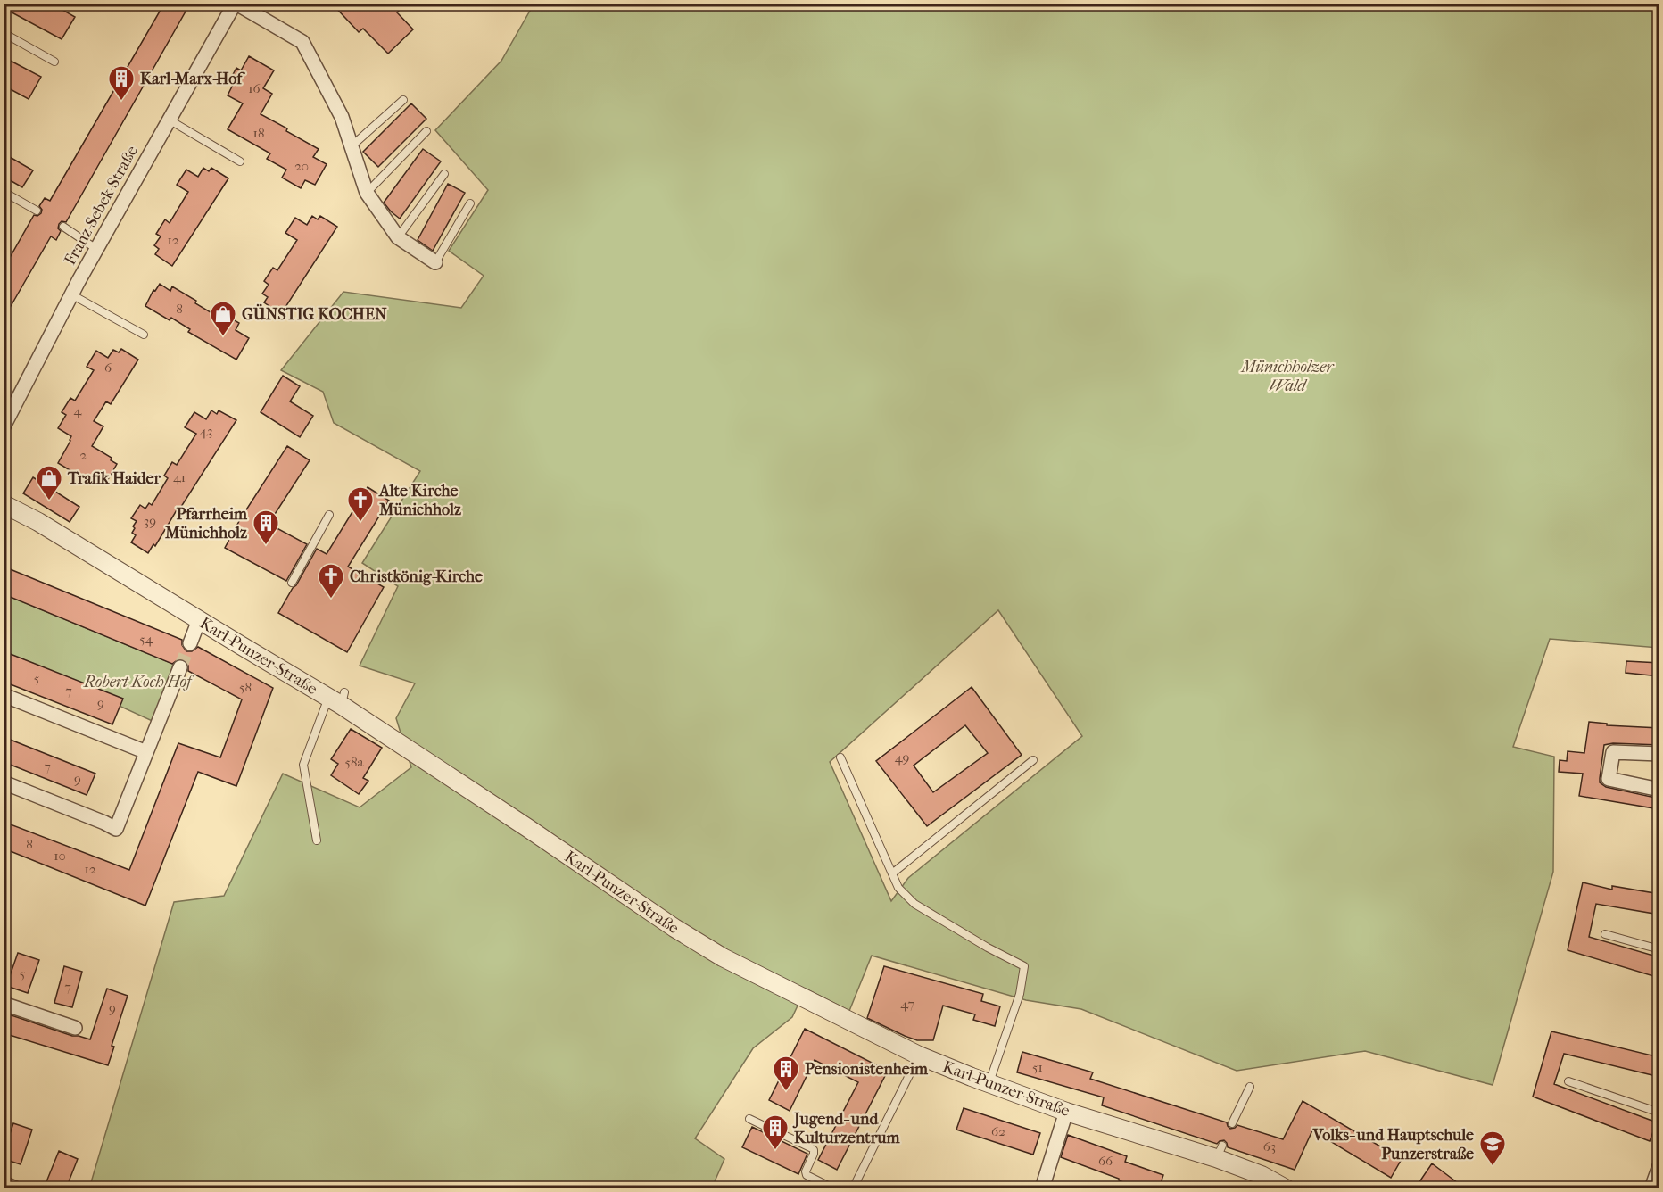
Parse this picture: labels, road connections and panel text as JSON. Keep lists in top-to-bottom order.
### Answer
{
  "streets": {
    "street": ["Franz-Sebek-Straße", "Karl-Punzer-Straße"]
  },
  "parks": ["Münichholzer Wald", "Robert Koch Hof"],
  "places": {
    "building": [
      "Karl-Marx-Hof",
      "Pfarrheim Münichholz",
      "Pensionistenheim",
      "Jugend- und Kulturzentrum"
    ],
    "shop": ["GÜNSTIG KOCHEN", "Trafik Haider"],
    "church": ["Alte Kirche Münichholz", "Christkönig-Kirche"],
    "school or university": ["Volks- und Hauptschule Punzerstraße"]
  },
  "house_numbers": [
    "16",
    "18",
    "20",
    "12",
    "8",
    "6",
    "4",
    "43",
    "2",
    "41",
    "39",
    "54",
    "5",
    "58",
    "7",
    "9",
    "49",
    "58a",
    "7",
    "9",
    "8",
    "10",
    "12",
    "5",
    "7",
    "47",
    "9",
    "51",
    "62",
    "63",
    "66"
  ]
}
